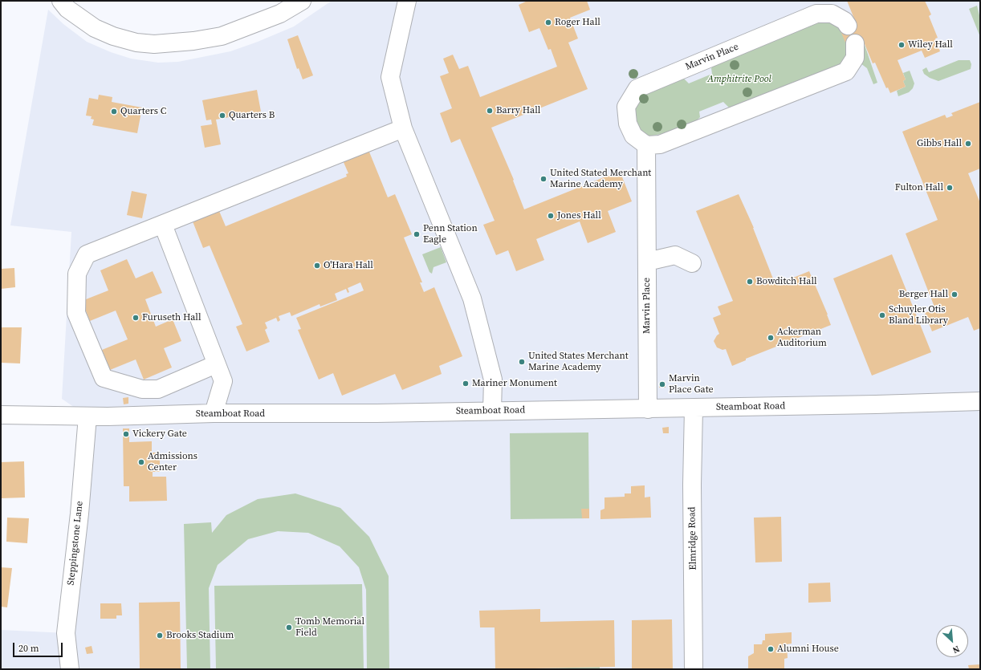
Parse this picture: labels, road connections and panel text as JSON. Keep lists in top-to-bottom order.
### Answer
{
  "streets": {
    "street": [
      "Marvin Place",
      "Steamboat Road",
      "Elmridge Road",
      "Steppingstone Lane"
    ]
  },
  "crossings": [
    ["Marvin Place", "Steamboat Road"],
    ["Steamboat Road", "Elmridge Road"],
    ["Steamboat Road", "Steppingstone Lane"]
  ],
  "parks": ["Amphitrite Pool"],
  "places": [
    "Roger Hall",
    "Wiley Hall",
    "Barry Hall",
    "Quarters C",
    "Quarters B",
    "Gibbs Hall",
    "United Stated Merchant Marine Academy",
    "Fulton Hall",
    "Jones Hall",
    "Penn Station Eagle",
    "O'Hara Hall",
    "Bowditch Hall",
    "Berger Hall",
    "Schuyler Otis Bland Library",
    "Furuseth Hall",
    "Ackerman Auditorium",
    "United States Merchant Marine Academy",
    "Mariner Monument",
    "Marvin Place Gate",
    "Vickery Gate",
    "Admissions Center",
    "Tomb Memorial Field",
    "Brooks Stadium",
    "Alumni House"
  ],
  "scale_bar": "20 m",
  "north": "bottom right"
}
